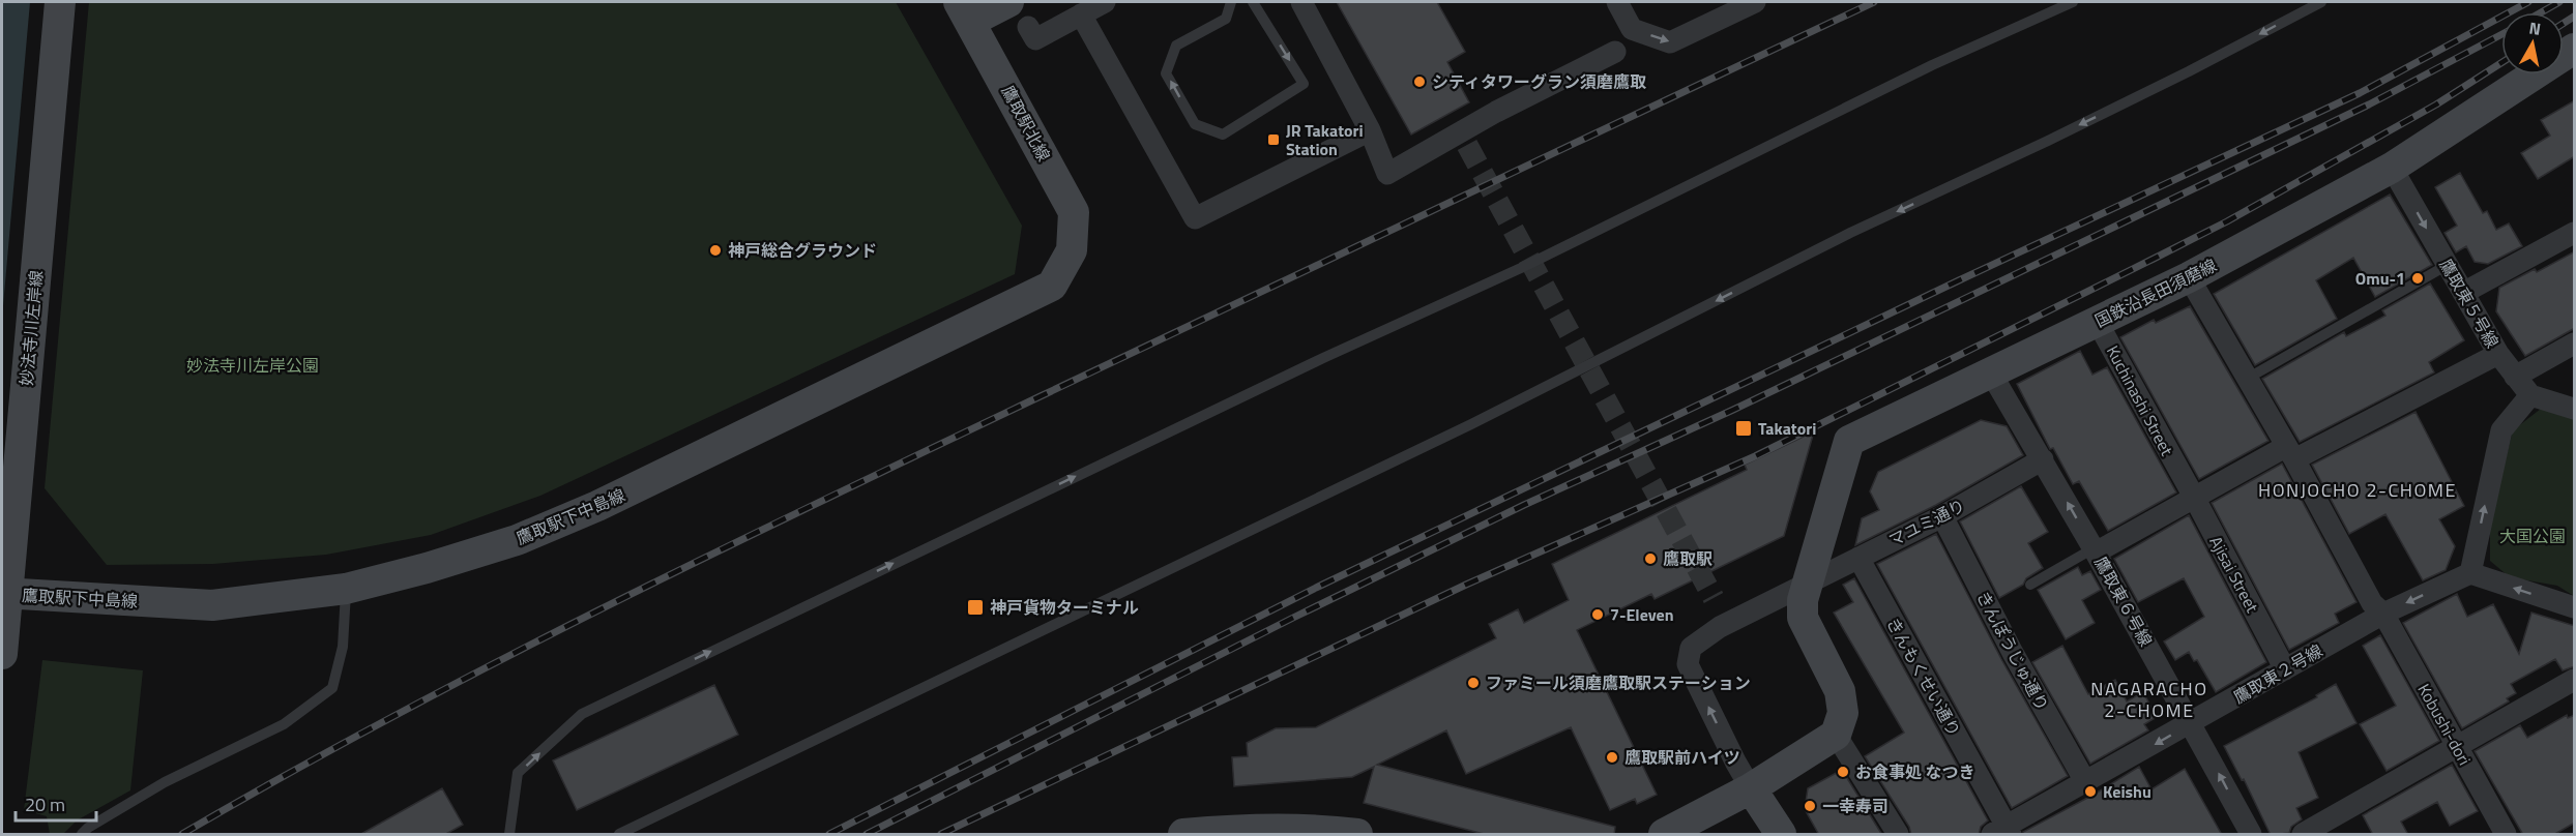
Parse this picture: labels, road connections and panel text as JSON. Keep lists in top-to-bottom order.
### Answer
{
  "streets": {
    "street": [
      "鷹取駅北線",
      "国鉄沿長田須磨線",
      "鷹取東５号線",
      "妙法寺川左岸線",
      "Kuchinashi Street",
      "鷹取駅下中島線",
      "マユミ通り",
      "Ajisai Street",
      "鷹取東６号線",
      "きんぽうじゅ通り",
      "鷹取東２号線",
      "きんもくせい通り",
      "Kobushi-dori"
    ]
  },
  "crossings": [
    ["鷹取駅北線", "鷹取駅下中島線"],
    ["国鉄沿長田須磨線", "鷹取東５号線"],
    ["国鉄沿長田須磨線", "Kuchinashi Street"],
    ["国鉄沿長田須磨線", "マユミ通り"],
    ["国鉄沿長田須磨線", "鷹取東６号線"],
    ["国鉄沿長田須磨線", "Kobushi-dori"],
    ["妙法寺川左岸線", "鷹取駅下中島線"],
    ["Kuchinashi Street", "Ajisai Street"],
    ["マユミ通り", "鷹取東６号線"],
    ["マユミ通り", "きんぽうじゅ通り"],
    ["マユミ通り", "きんもくせい通り"],
    ["Ajisai Street", "鷹取東２号線"],
    ["鷹取東６号線", "鷹取東２号線"],
    ["きんぽうじゅ通り", "鷹取東２号線"],
    ["鷹取東２号線", "きんもくせい通り"],
    ["鷹取東２号線", "Kobushi-dori"]
  ],
  "one_way": ["鷹取東５号線", "鷹取東６号線"],
  "districts": ["HONJOCHO 2-CHOME", "NAGARACHO 2-CHOME"],
  "parks": ["妙法寺川左岸公園", "大国公園"],
  "places": {
    "other": [
      "シティタワーグラン須磨鷹取",
      "神戸総合グラウンド",
      "Omu-1",
      "鷹取駅",
      "7-Eleven",
      "ファミール須磨鷹取駅ステーション",
      "鷹取駅前ハイツ",
      "お食事処 なつき",
      "Keishu",
      "一幸寿司"
    ],
    "transit": ["JR Takatori Station", "Takatori", "神戸貨物ターミナル"]
  },
  "scale_bar": "20 m",
  "north": "top"
}
